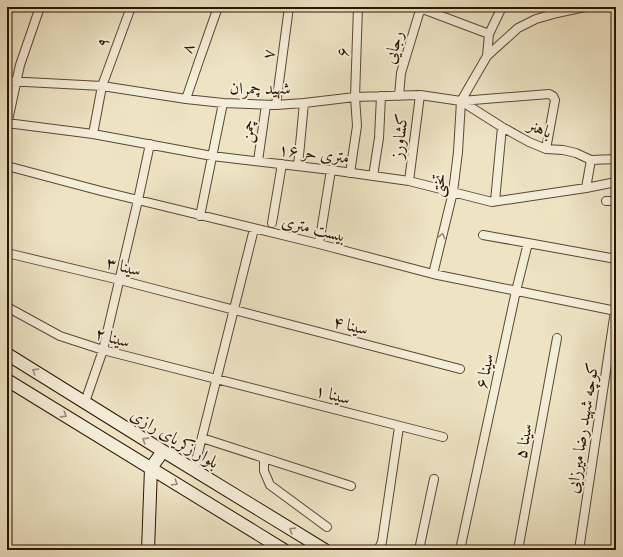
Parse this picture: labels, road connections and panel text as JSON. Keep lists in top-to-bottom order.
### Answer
{
  "streets": {
    "main road": ["بلوار زکریای رازی"],
    "street": [
      "۹",
      "رجایی",
      "۸",
      "۶",
      "۷",
      "شهید چمران",
      "باهنر",
      "چمن",
      "کشاورز",
      "۱۶ متری حر",
      "تختی",
      "بیست متری",
      "سینا ۳",
      "سینا ۴",
      "سینا ۲",
      "سینا ۶",
      "۱ سینا",
      "کوچه شهید رضا میرزایی",
      "سینا ۵"
    ]
  },
  "crossings": [
    ["۹", "شهید چمران"],
    ["۹", "۱۶ متری حر"],
    ["رجایی", "شهید چمران"],
    ["۸", "شهید چمران"],
    ["۶", "شهید چمران"],
    ["۶", "۱۶ متری حر"],
    ["۷", "شهید چمران"],
    ["شهید چمران", "باهنر"],
    ["شهید چمران", "چمن"],
    ["شهید چمران", "کشاورز"],
    ["شهید چمران", "تختی"],
    ["باهنر", "تختی"],
    ["چمن", "۱۶ متری حر"],
    ["کشاورز", "۱۶ متری حر"],
    ["۱۶ متری حر", "تختی"],
    ["تختی", "بیست متری"],
    ["بیست متری", "سینا ۶"],
    ["بیست متری", "کوچه شهید رضا میرزایی"],
    ["سینا ۳", "سینا ۴"],
    ["سینا ۲", "۱ سینا"]
  ],
  "one_way": ["تختی"]
}
